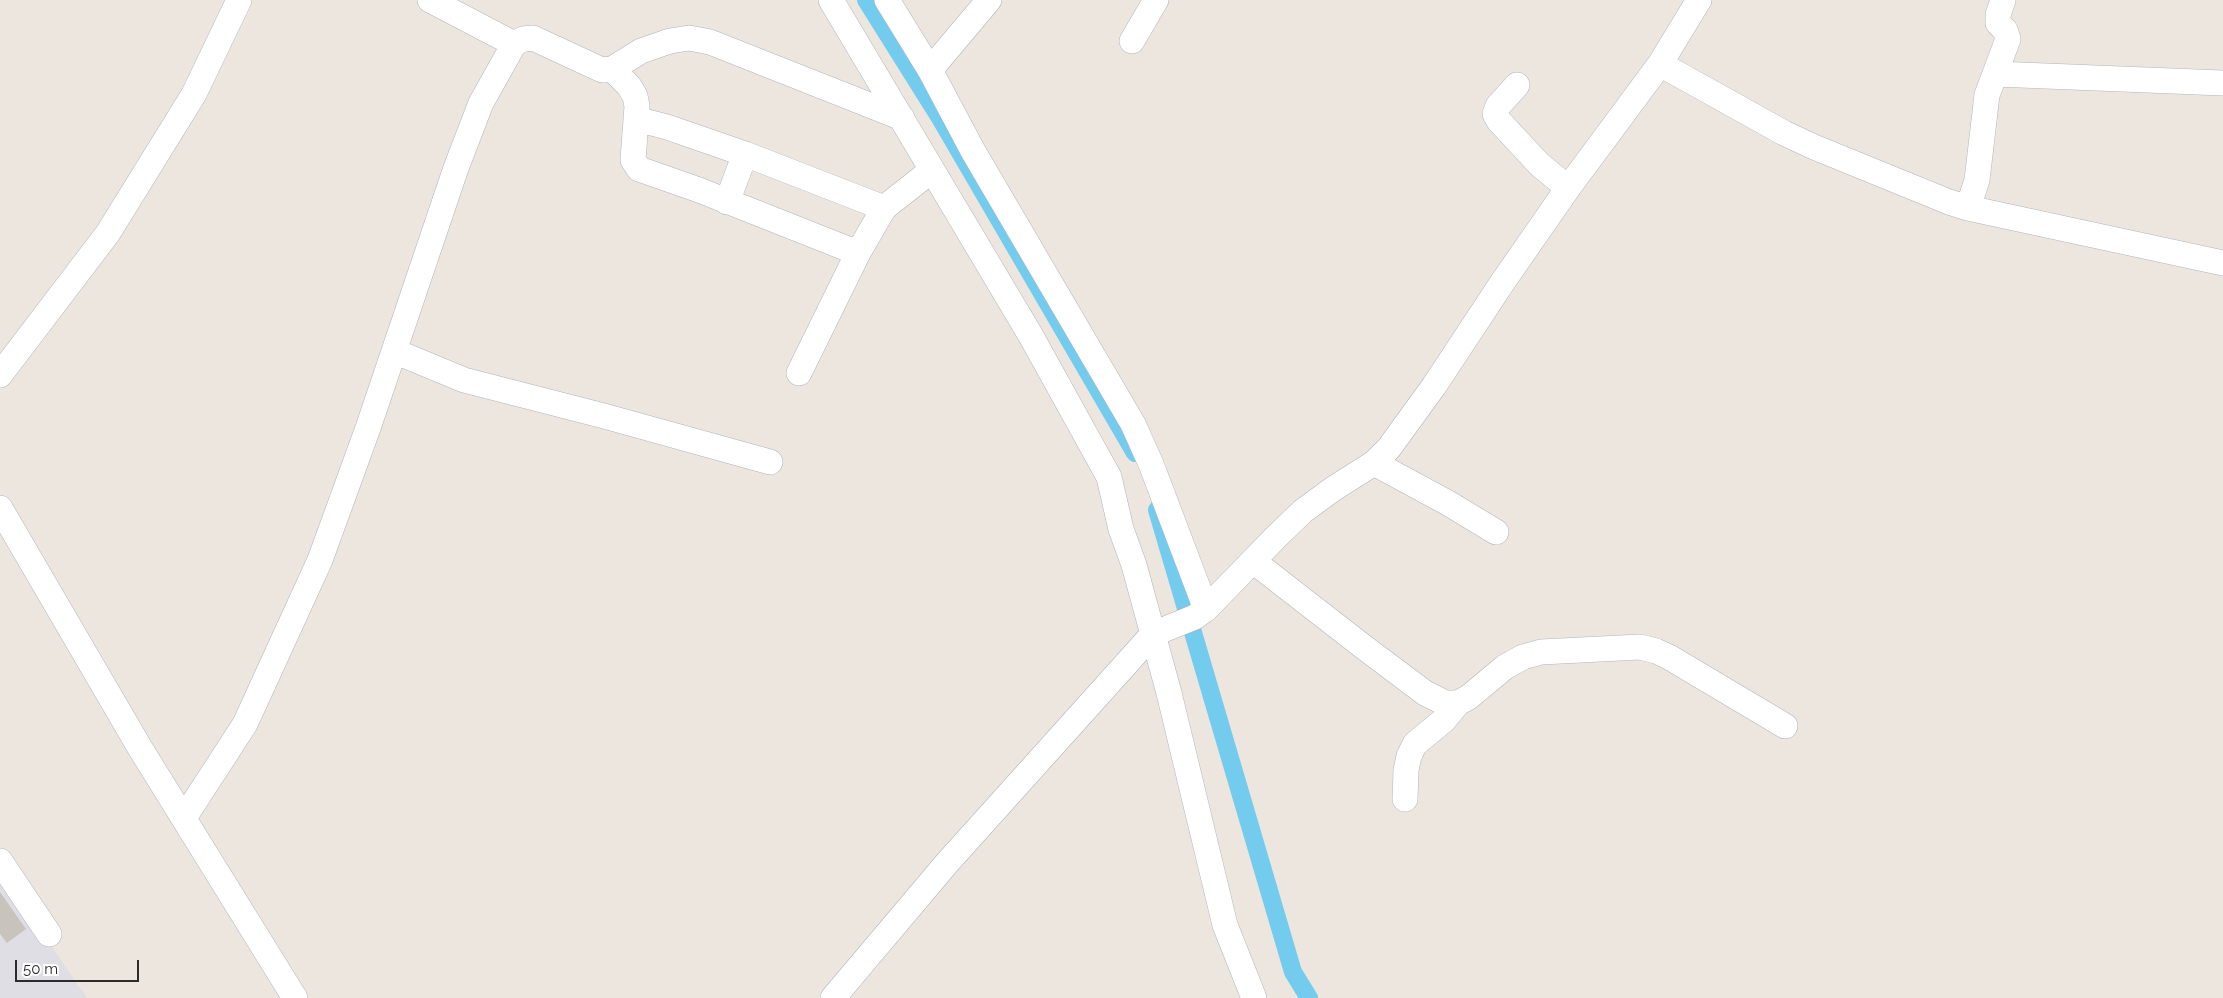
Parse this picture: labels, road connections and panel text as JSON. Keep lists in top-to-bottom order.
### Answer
{
  "scale_bar": "50 m"
}
